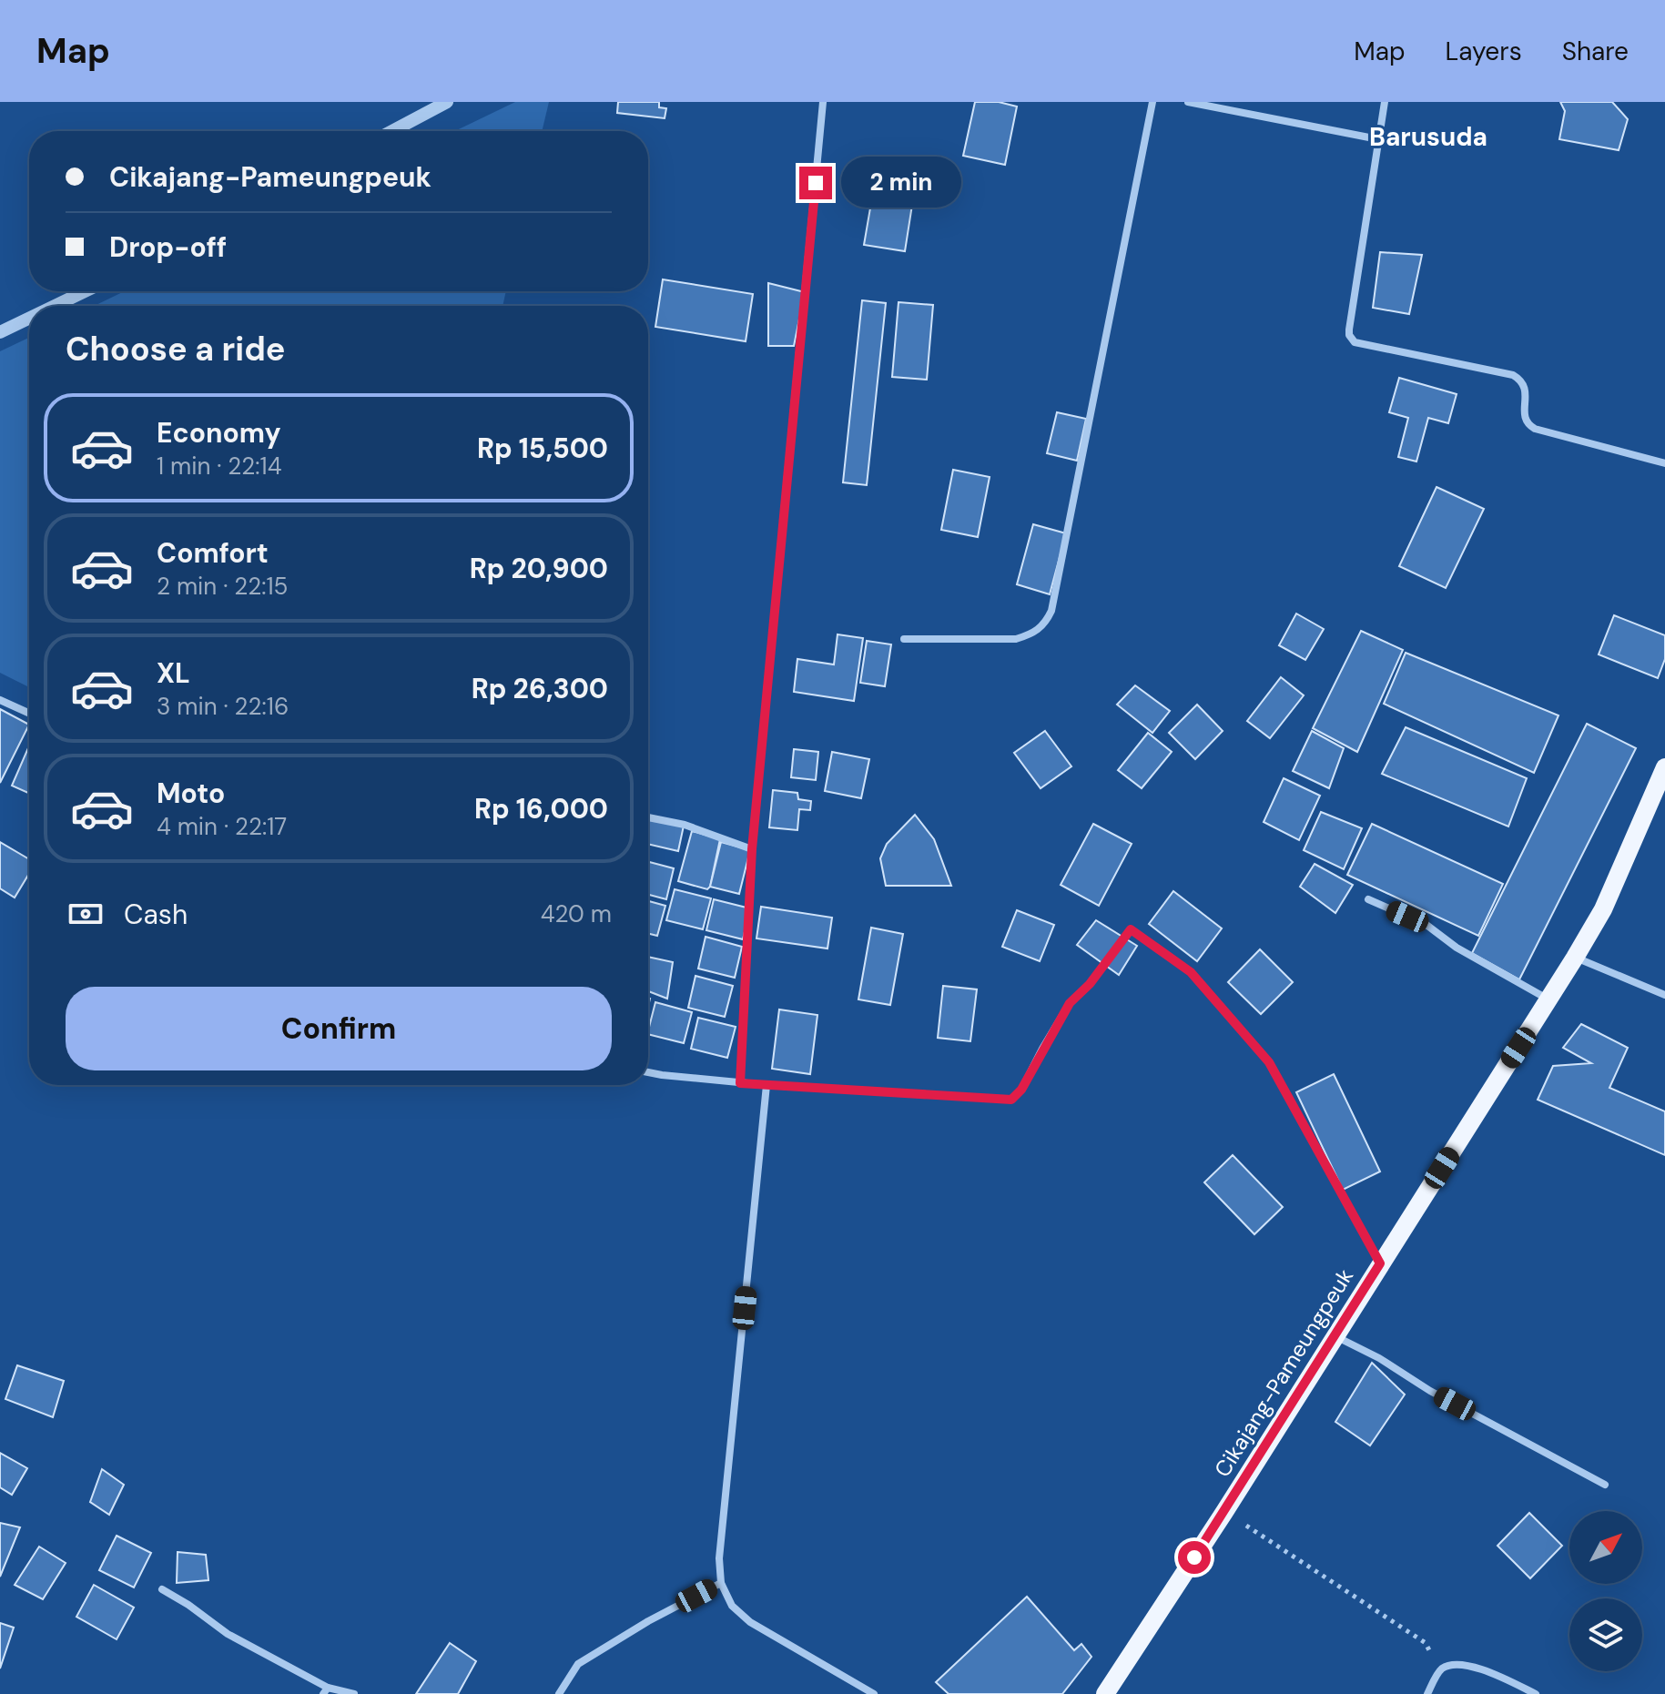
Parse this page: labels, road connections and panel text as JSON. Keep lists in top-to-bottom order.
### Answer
{
  "streets": {
    "main road": ["Cikajang-Pameungpeuk"]
  },
  "districts": ["Barusuda"],
  "north": "top right",
  "page": {
    "header": "Map",
    "nav": ["Map", "Layers", "Share"],
    "banner": ["Cikajang-Pameungpeuk", "Drop-off"],
    "bubble": "2 min",
    "heading": "Choose a ride",
    "list": [
      {
        "name": "Economy",
        "note": "1 min · 22:14",
        "value": "Rp 15,500"
      },
      {
        "name": "Comfort",
        "note": "2 min · 22:15",
        "value": "Rp 20,900"
      },
      {
        "name": "XL",
        "note": "3 min · 22:16",
        "value": "Rp 26,300"
      },
      {
        "name": "Moto",
        "note": "4 min · 22:17",
        "value": "Rp 16,000"
      }
    ],
    "pay": ["Cash", "420 m"],
    "buttons": "Confirm"
  }
}
